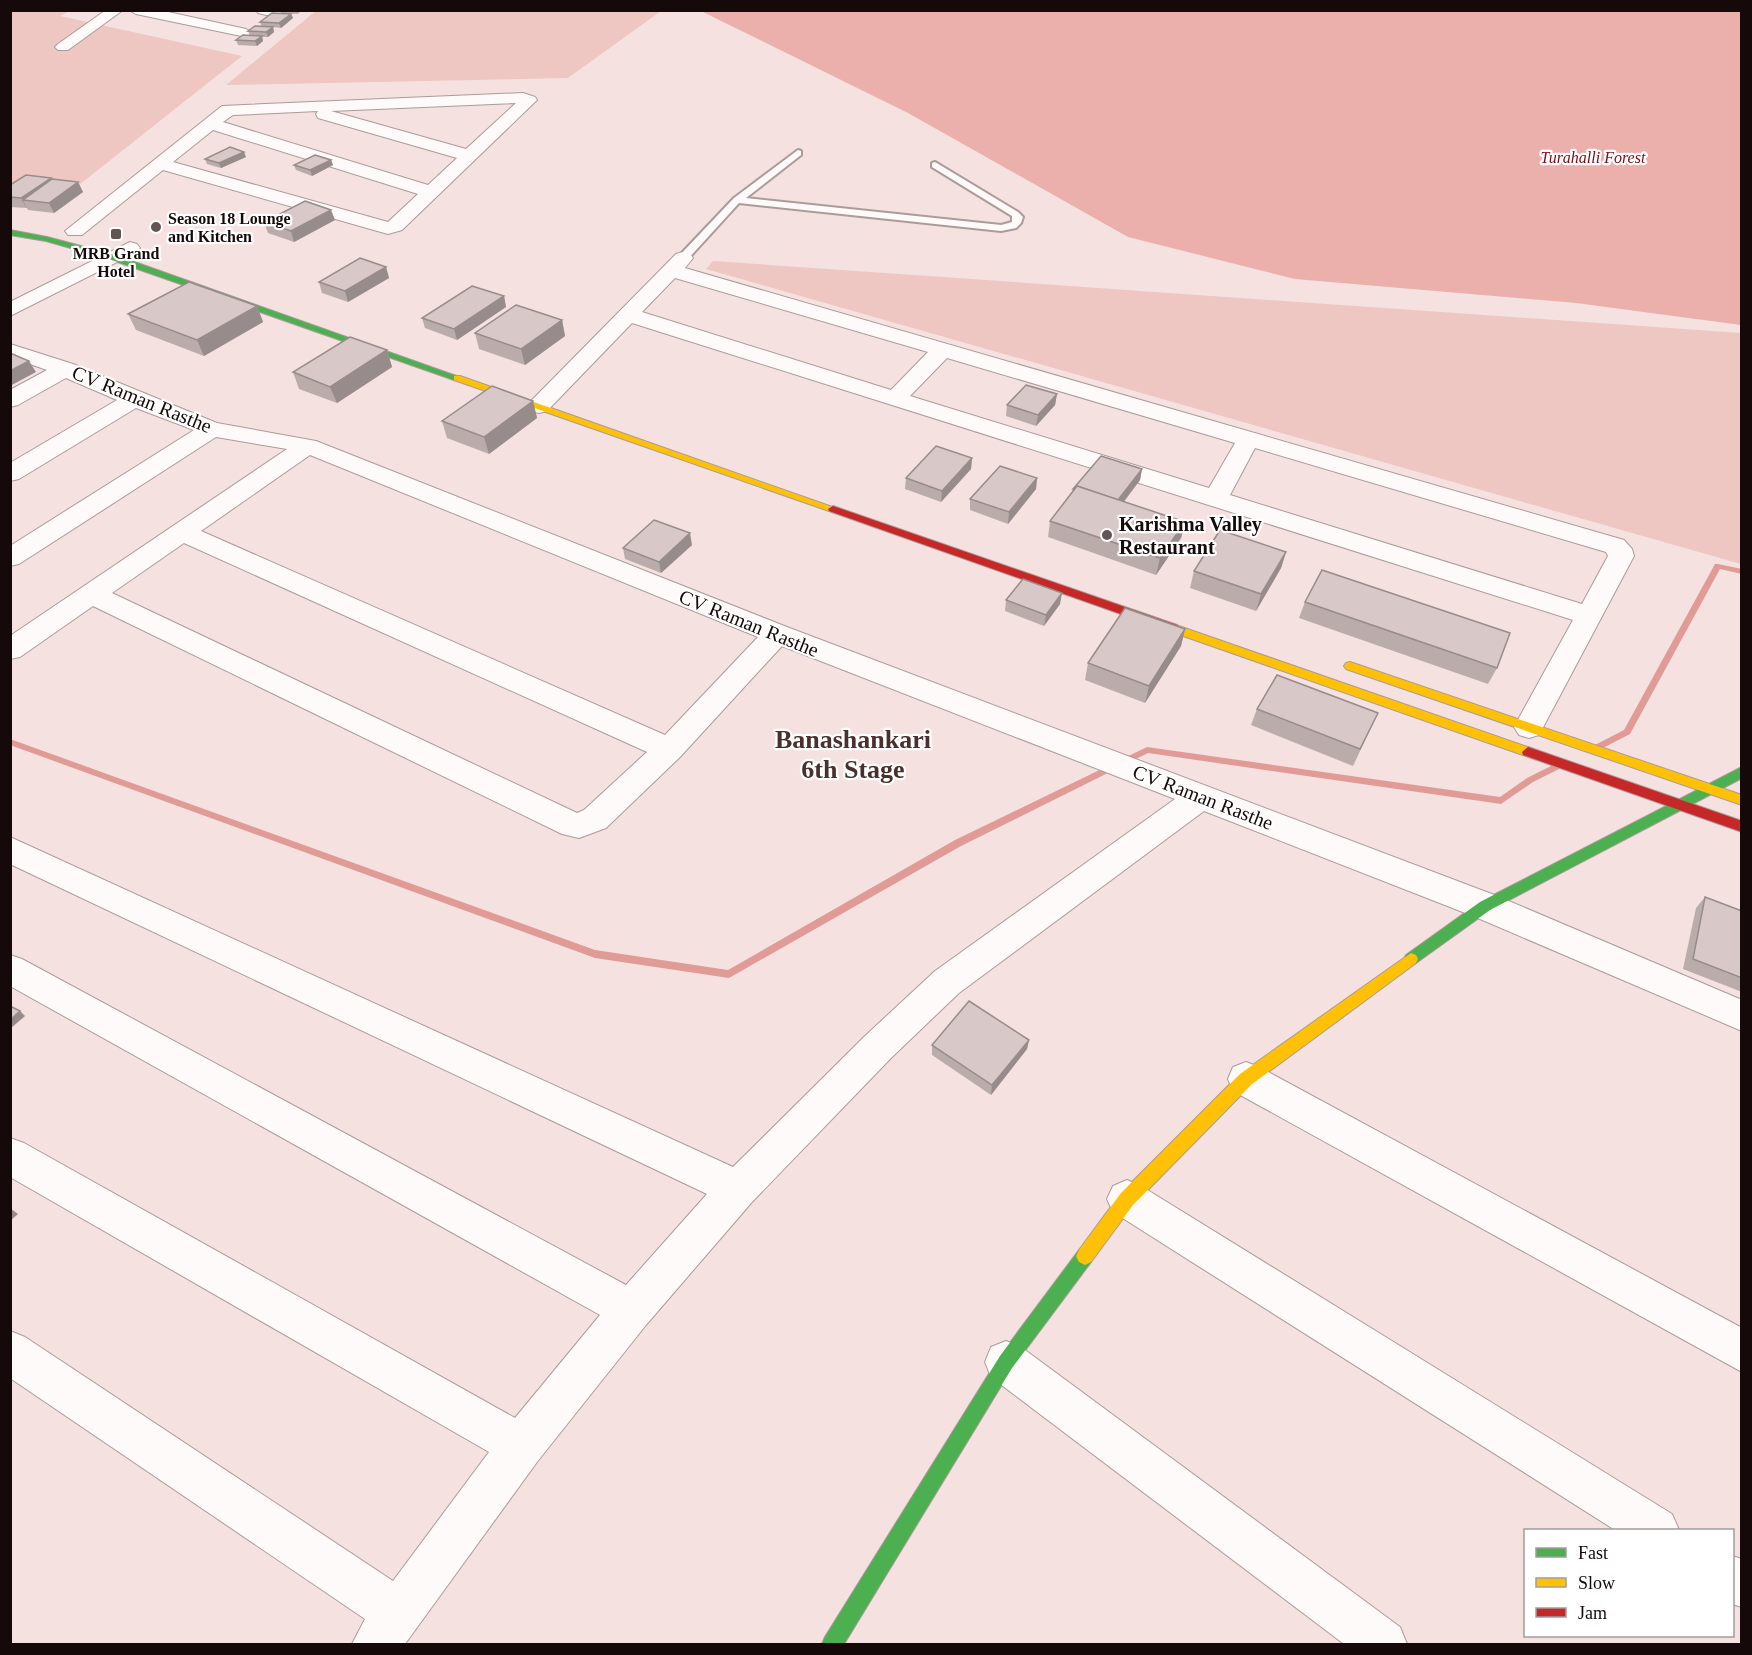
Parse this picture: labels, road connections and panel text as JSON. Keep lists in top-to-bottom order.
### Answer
{
  "streets": {
    "street": ["CV Raman Rasthe"]
  },
  "districts": ["Banashankari 6th Stage"],
  "parks": ["Turahalli Forest"],
  "places": {
    "other": ["Season 18 Lounge and Kitchen", "Karishma Valley Restaurant"],
    "transit": ["MRB Grand Hotel"]
  },
  "legend": ["Fast", "Slow", "Jam"]
}
